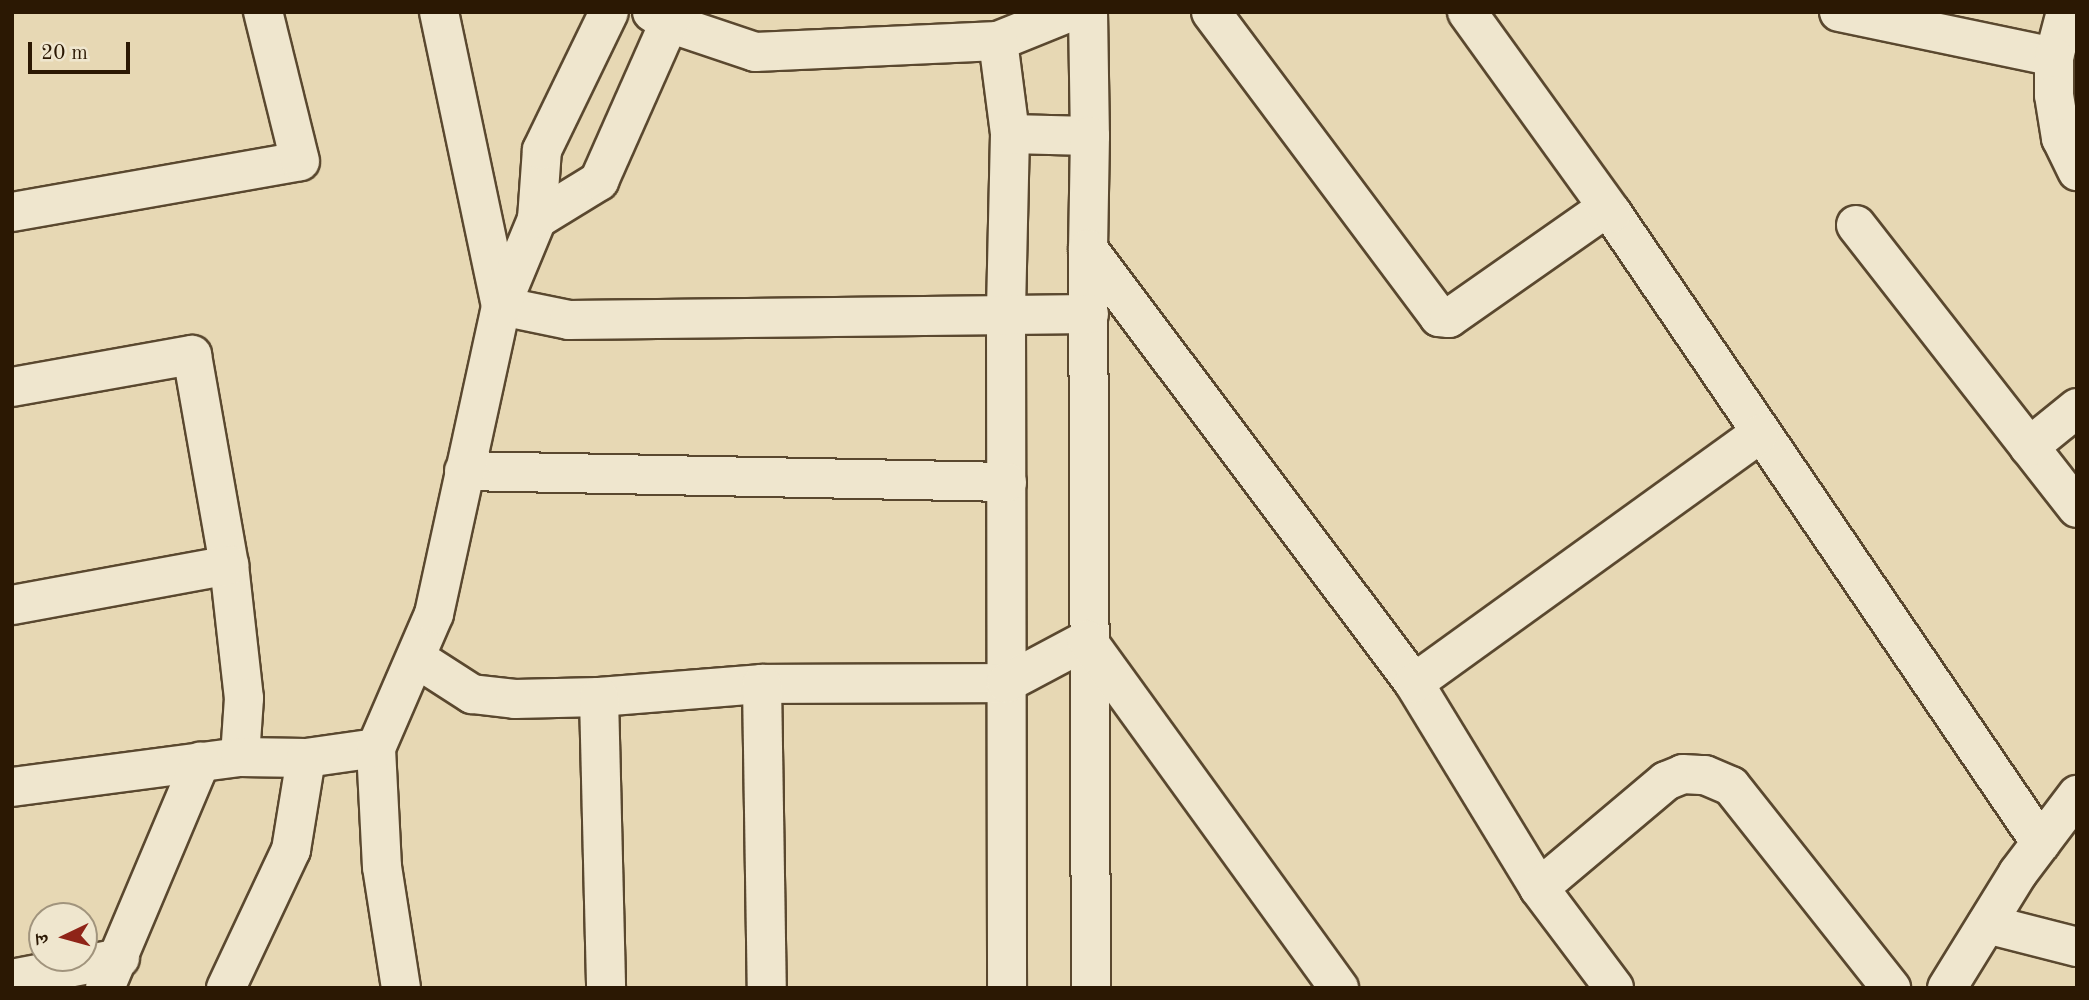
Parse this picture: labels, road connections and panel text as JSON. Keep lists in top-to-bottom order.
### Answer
{
  "scale_bar": "20 m",
  "north": "left"
}
